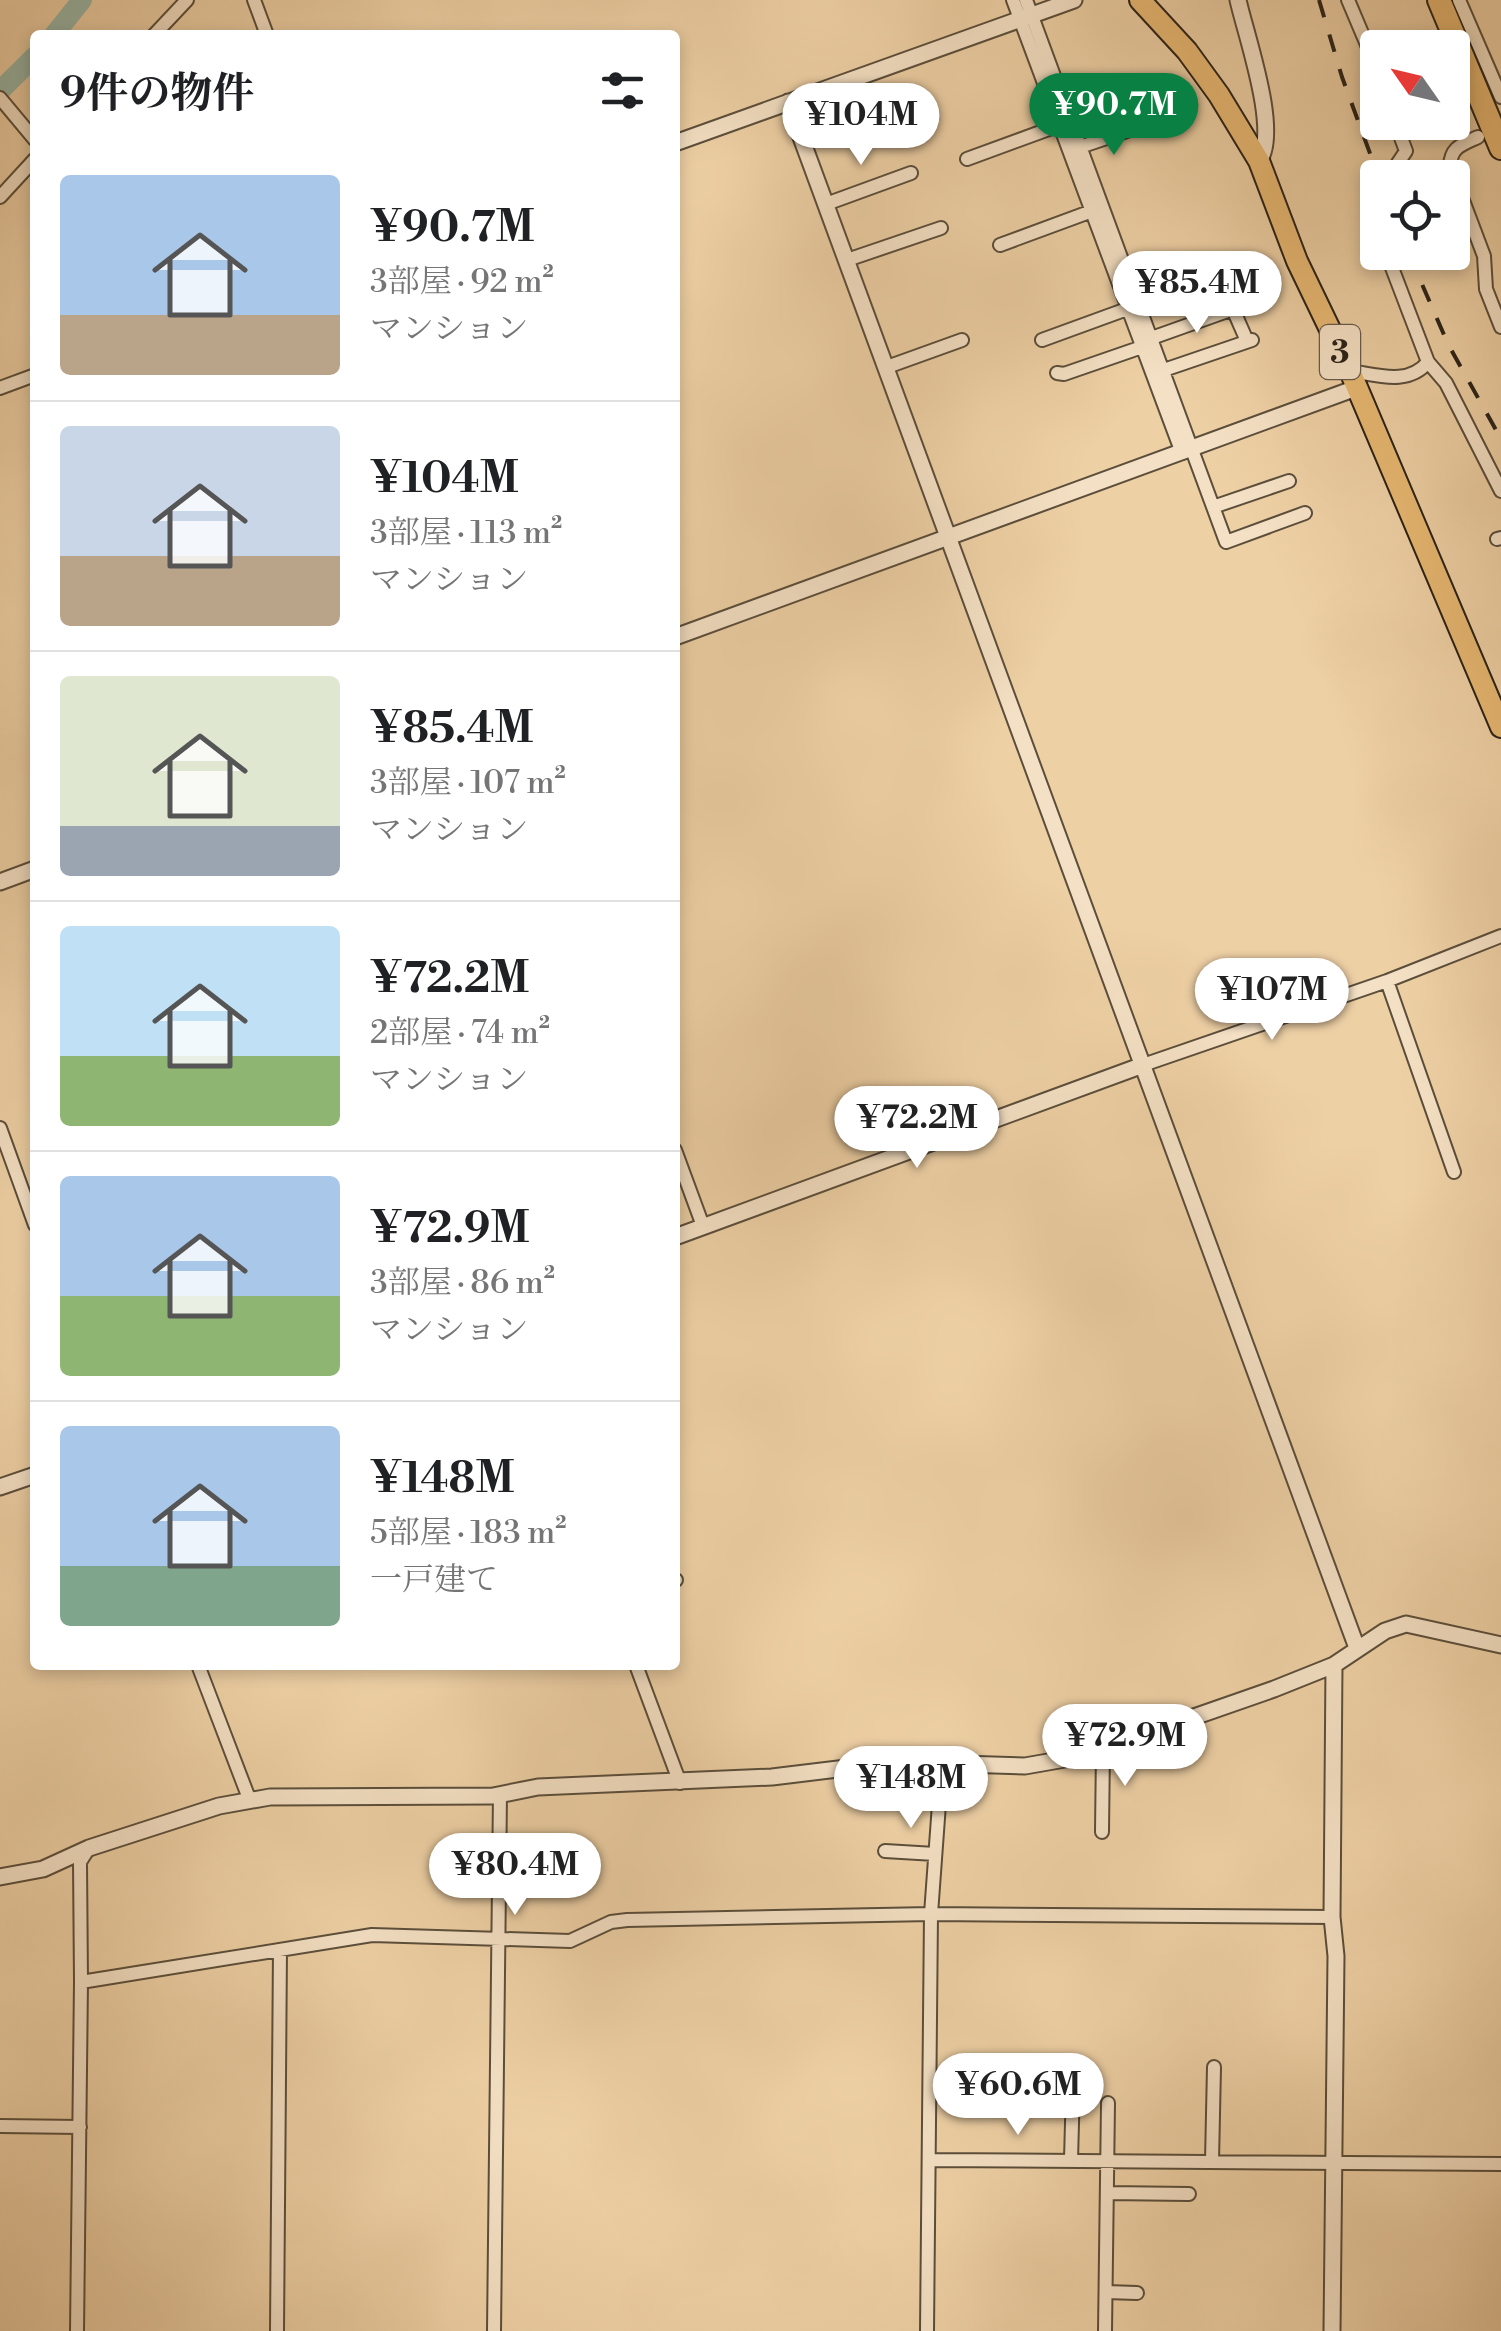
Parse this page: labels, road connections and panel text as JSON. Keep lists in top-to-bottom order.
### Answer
{
  "streets": {
    "highway": ["3"]
  },
  "north": "top left",
  "page": {
    "heading": "9件の物件",
    "price": [
      "¥90.7M",
      "¥104M",
      "¥85.4M",
      "¥107M",
      "¥72.2M",
      "¥72.9M",
      "¥148M",
      "¥80.4M",
      "¥60.6M"
    ],
    "list": [
      {
        "name": "¥90.7M",
        "note": "3部屋 · 92 m² · マンション"
      },
      {
        "name": "¥104M",
        "note": "3部屋 · 113 m² · マンション"
      },
      {
        "name": "¥85.4M",
        "note": "3部屋 · 107 m² · マンション"
      },
      {
        "name": "¥72.2M",
        "note": "2部屋 · 74 m² · マンション"
      },
      {
        "name": "¥72.9M",
        "note": "3部屋 · 86 m² · マンション"
      },
      {
        "name": "¥148M",
        "note": "5部屋 · 183 m² · 一戸建て"
      }
    ]
  }
}
